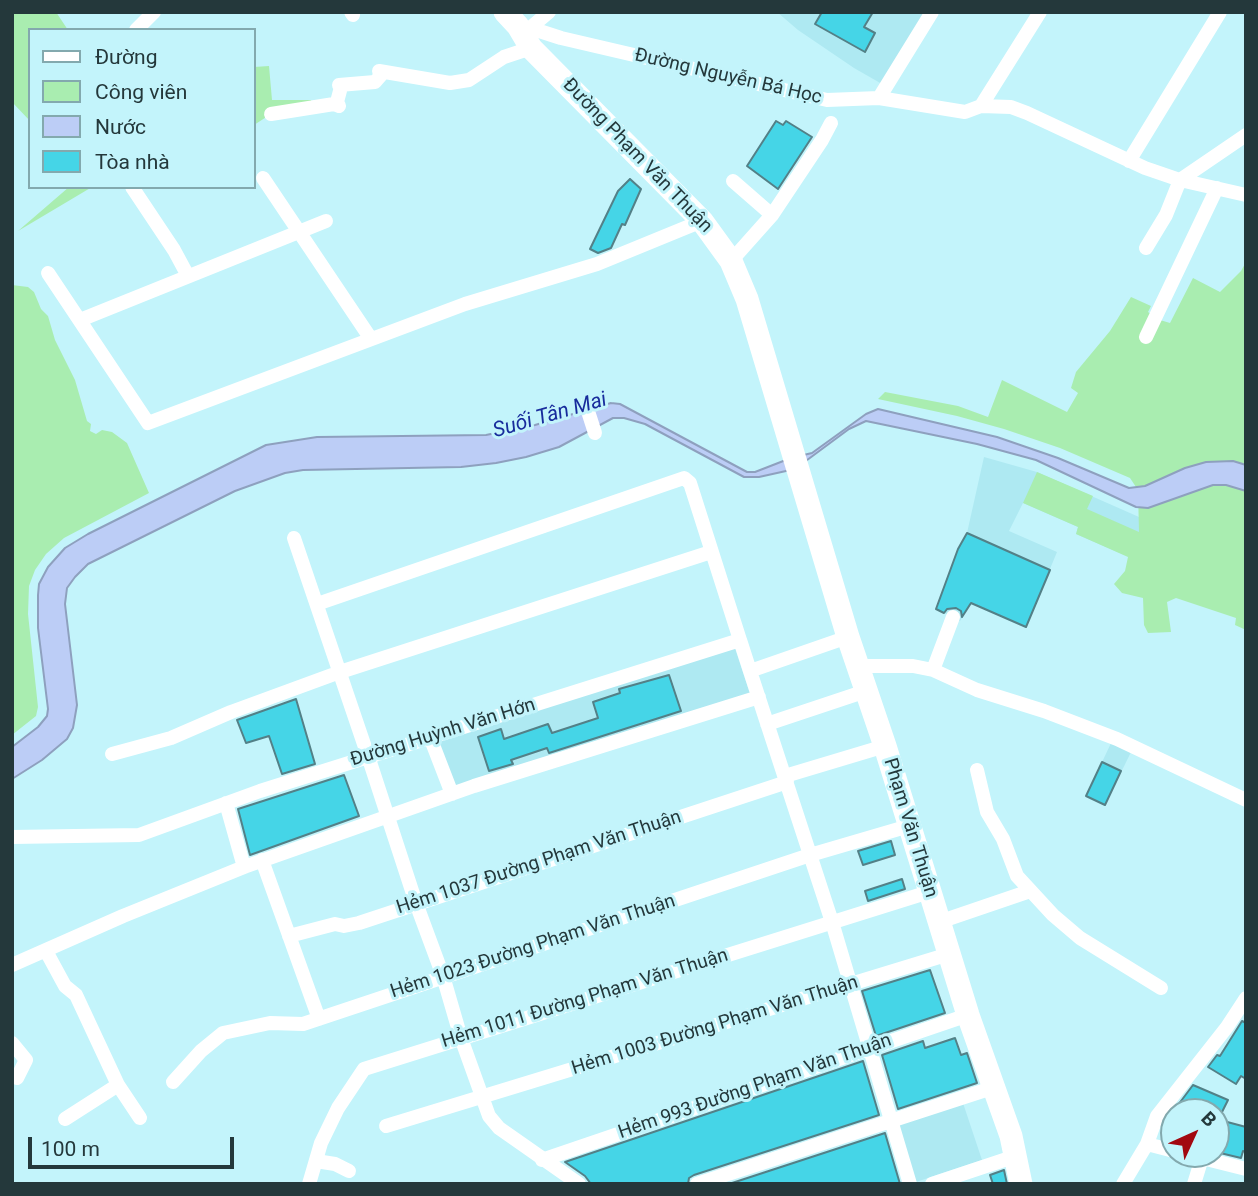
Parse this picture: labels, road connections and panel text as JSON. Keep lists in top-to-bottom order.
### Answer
{
  "streets": {
    "main road": ["Đường Phạm Văn Thuận", "Phạm Văn Thuận"],
    "street": [
      "Đường Nguyễn Bá Học",
      "Đường Huỳnh Văn Hớn",
      "Hẻm 1037 Đường Phạm Văn Thuận",
      "Hẻm 1023 Đường Phạm Văn Thuận",
      "Hẻm 1011 Đường Phạm Văn Thuận",
      "Hẻm 1003 Đường Phạm Văn Thuận",
      "Hẻm 993 Đường Phạm Văn Thuận"
    ]
  },
  "crossings": [
    ["Đường Nguyễn Bá Học", "Đường Phạm Văn Thuận"],
    ["Đường Phạm Văn Thuận", "Phạm Văn Thuận"],
    ["Phạm Văn Thuận", "Hẻm 1037 Đường Phạm Văn Thuận"],
    ["Phạm Văn Thuận", "Hẻm 1023 Đường Phạm Văn Thuận"],
    ["Phạm Văn Thuận", "Hẻm 1011 Đường Phạm Văn Thuận"],
    ["Phạm Văn Thuận", "Hẻm 1003 Đường Phạm Văn Thuận"],
    ["Phạm Văn Thuận", "Hẻm 993 Đường Phạm Văn Thuận"]
  ],
  "water": ["Suối Tân Mai"],
  "legend": [
    "Đường",
    "Công viên",
    "Nước",
    "Tòa nhà"
  ],
  "scale_bar": "100 m",
  "north": "top right"
}
